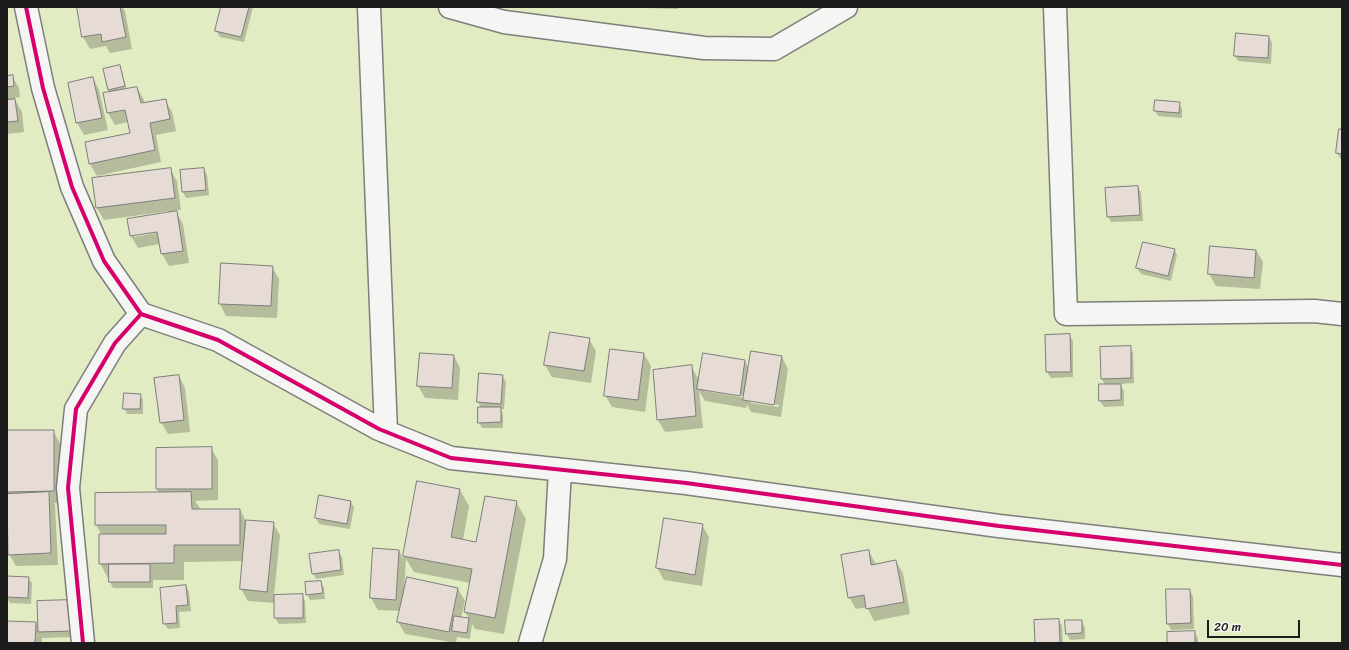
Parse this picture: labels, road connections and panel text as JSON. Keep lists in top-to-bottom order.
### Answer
{
  "scale_bar": "20 m"
}
